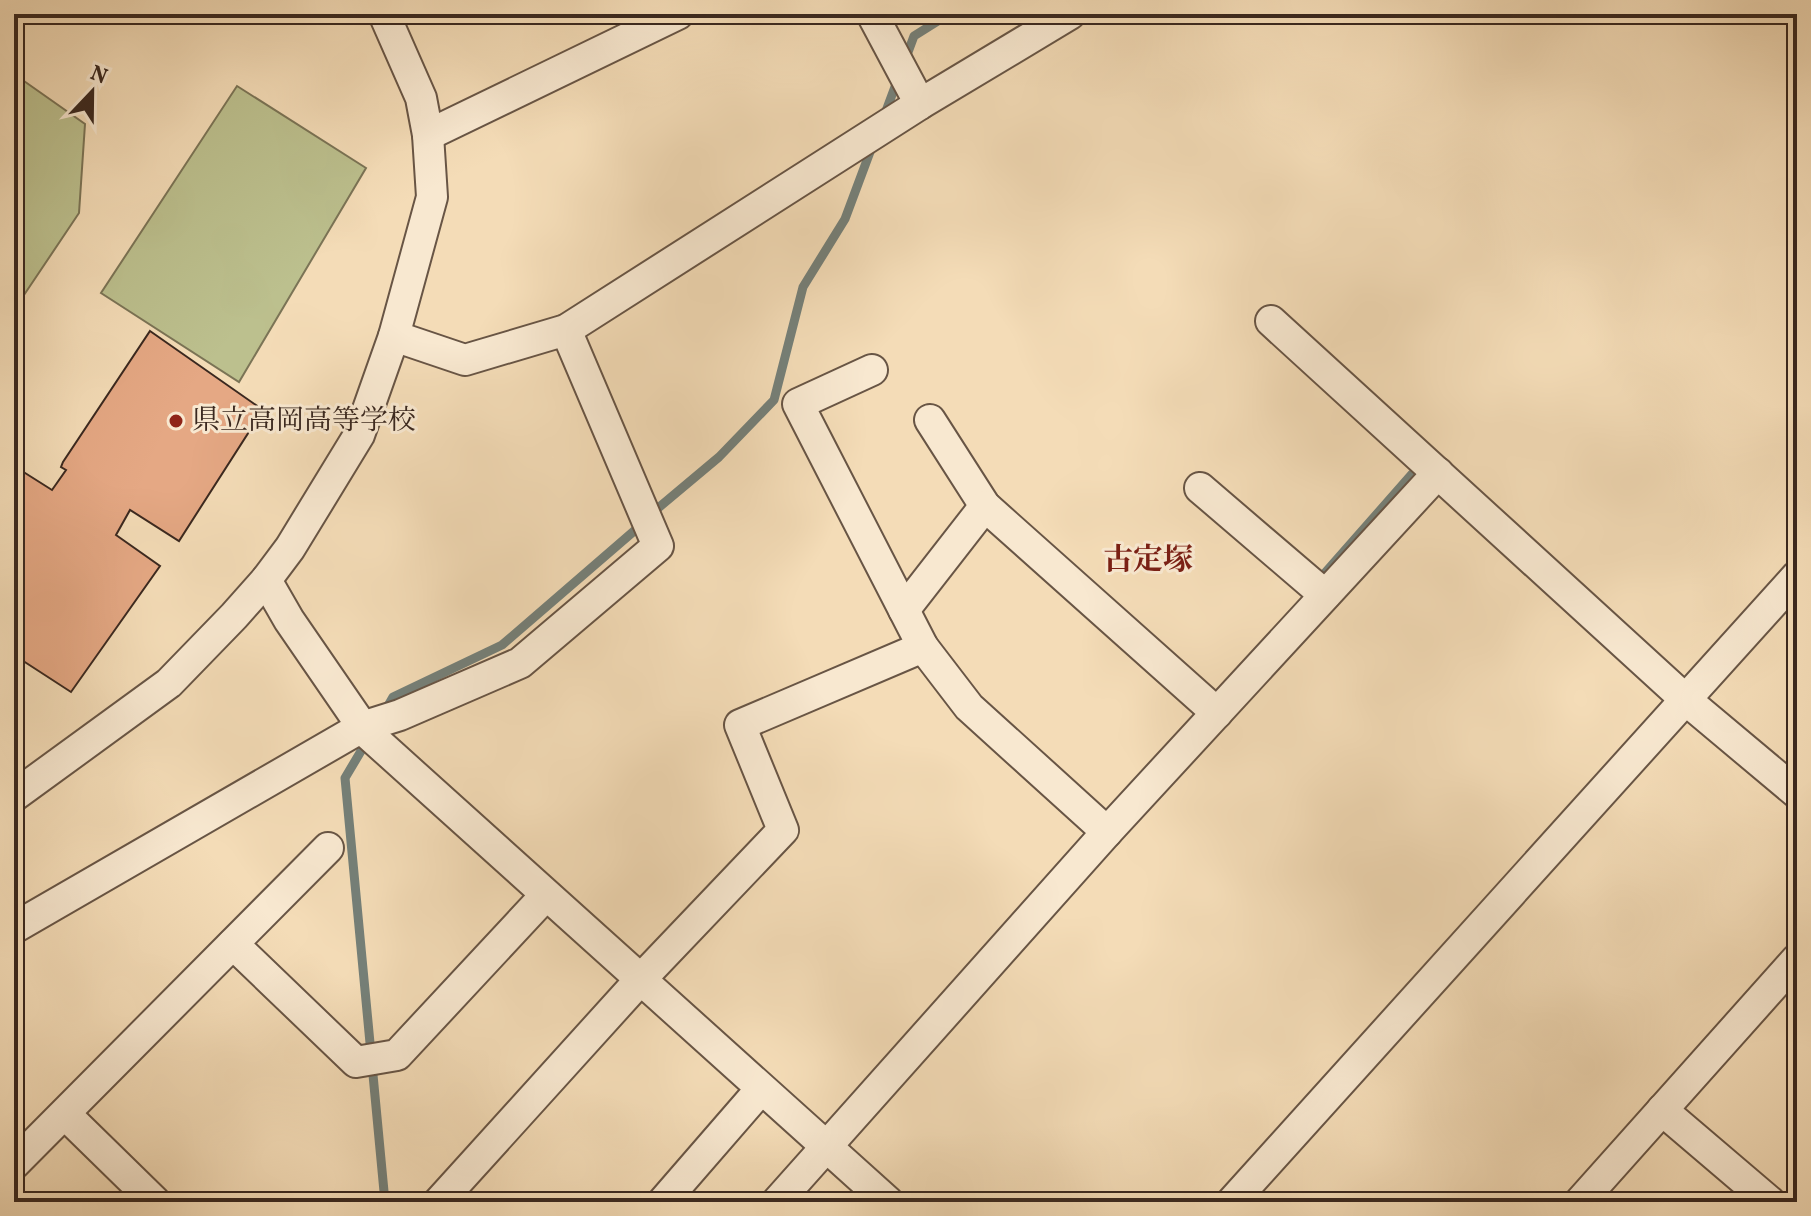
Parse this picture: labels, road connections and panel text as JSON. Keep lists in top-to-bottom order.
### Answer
{
  "districts": ["古定塚"],
  "places": ["県立高岡高等学校"],
  "north": "top"
}
